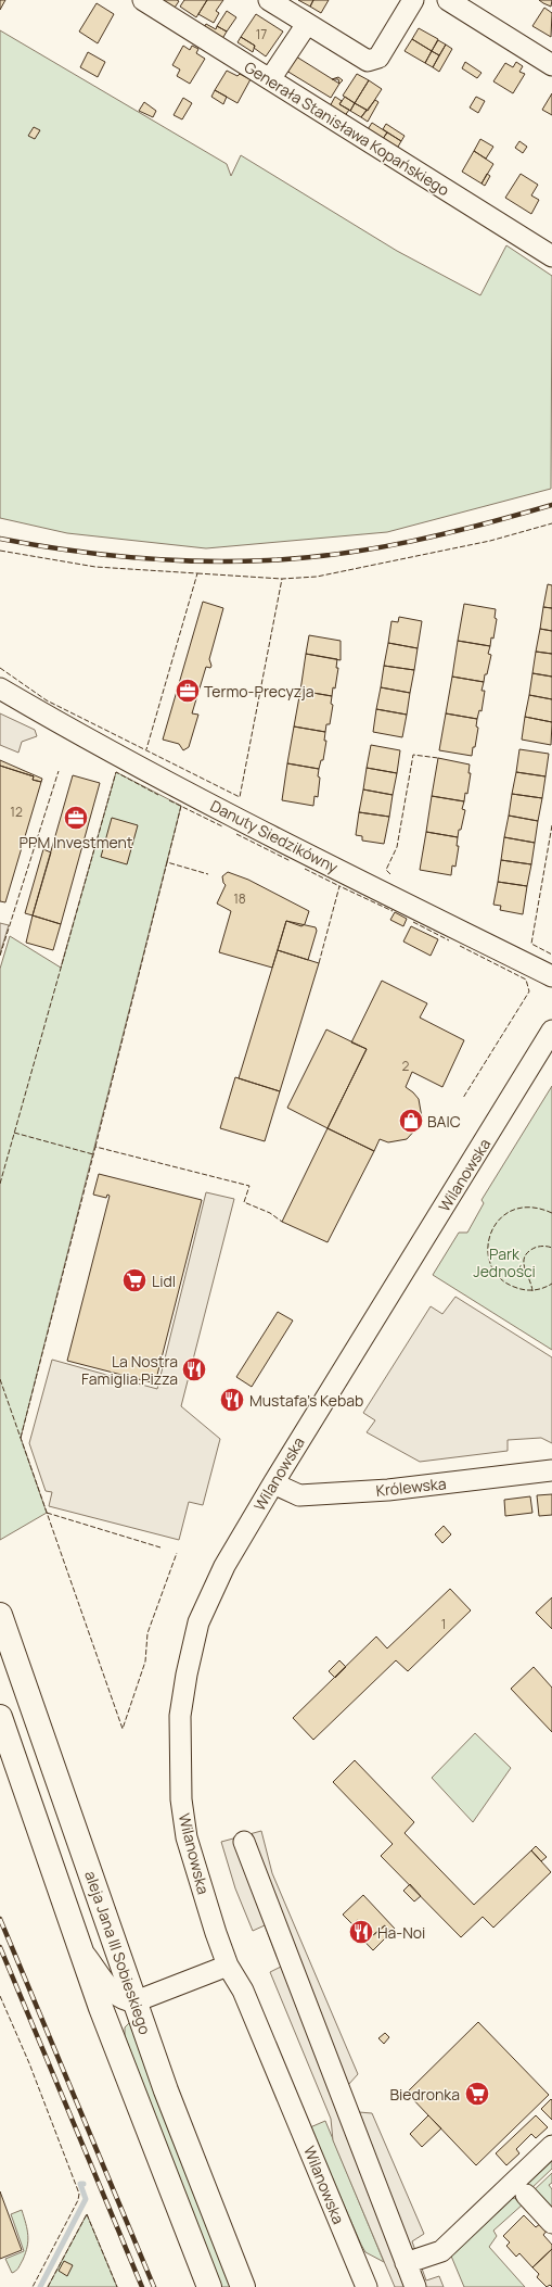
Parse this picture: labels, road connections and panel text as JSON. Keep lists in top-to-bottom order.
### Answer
{
  "streets": {
    "main road": ["aleja Jana III Sobieskiego"],
    "street": [
      "Generała Stanisława Kopańskiego",
      "Danuty Siedzikówny",
      "Wilanowska",
      "Królewska"
    ]
  },
  "crossings": [
    ["Wilanowska", "Królewska"]
  ],
  "parks": ["Park Jedności"],
  "places": {
    "office": ["Termo-Precyzja", "PPM Investment"],
    "shop": ["BAIC"],
    "supermarket": ["Lidl", "Biedronka"],
    "restaurant": ["La Nostra Famiglia Pizza", "Mustafa's Kebab", "Ha-Noi"]
  },
  "house_numbers": [
    "17",
    "12",
    "18",
    "2",
    "1"
  ]
}
